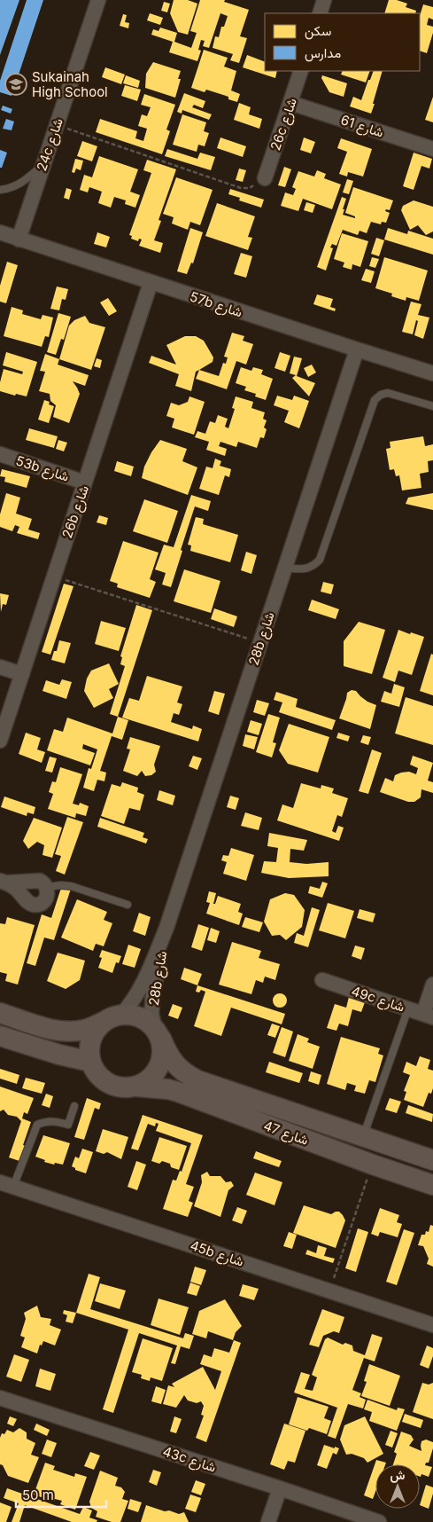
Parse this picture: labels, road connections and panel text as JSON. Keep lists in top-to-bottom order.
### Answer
{
  "streets": {
    "street": [
      "26c شارع",
      "شارع 61",
      "24c شارع",
      "57b شارع",
      "53b شارع",
      "26b شارع",
      "28b شارع",
      "49c شارع",
      "شارع 47",
      "45b شارع",
      "43c شارع"
    ]
  },
  "crossings": [
    ["26c شارع", "شارع 61"],
    ["24c شارع", "57b شارع"],
    ["57b شارع", "26b شارع"],
    ["57b شارع", "28b شارع"],
    ["53b شارع", "26b شارع"],
    ["28b شارع", "شارع 47"]
  ],
  "places": {
    "school or university": ["Sukainah High School"]
  },
  "legend": ["سكن", "مدارس"],
  "scale_bar": "50 m",
  "north": "top"
}
